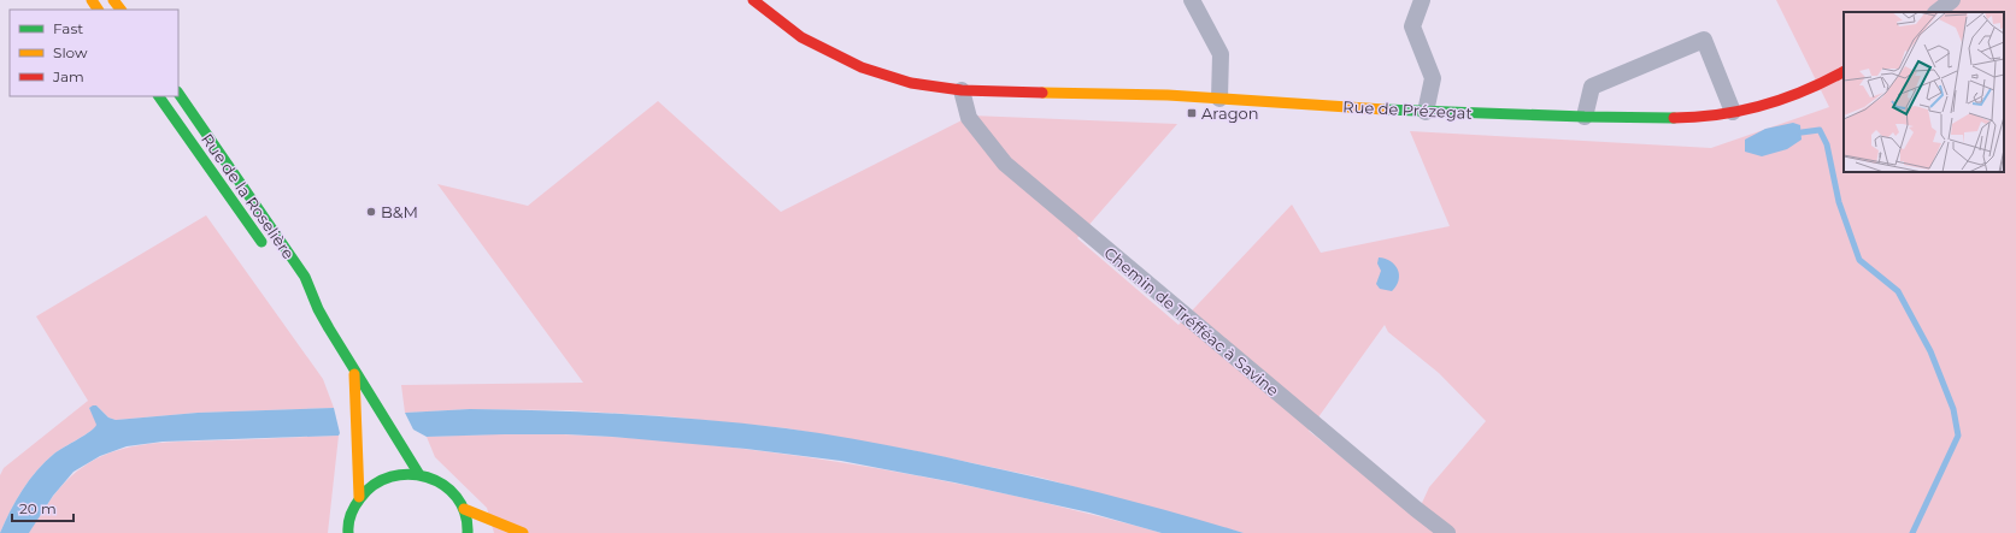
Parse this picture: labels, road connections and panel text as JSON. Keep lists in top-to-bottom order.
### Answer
{
  "streets": {
    "street": ["Rue de Prézegat", "Rue de la Roselière", "Chemin de Tréfféac à Savine"]
  },
  "crossings": [
    ["Rue de Prézegat", "Chemin de Tréfféac à Savine"]
  ],
  "places": {
    "transit": ["Aragon"],
    "other": ["B&M"]
  },
  "legend": ["Fast", "Slow", "Jam"],
  "scale_bar": "20 m"
}
